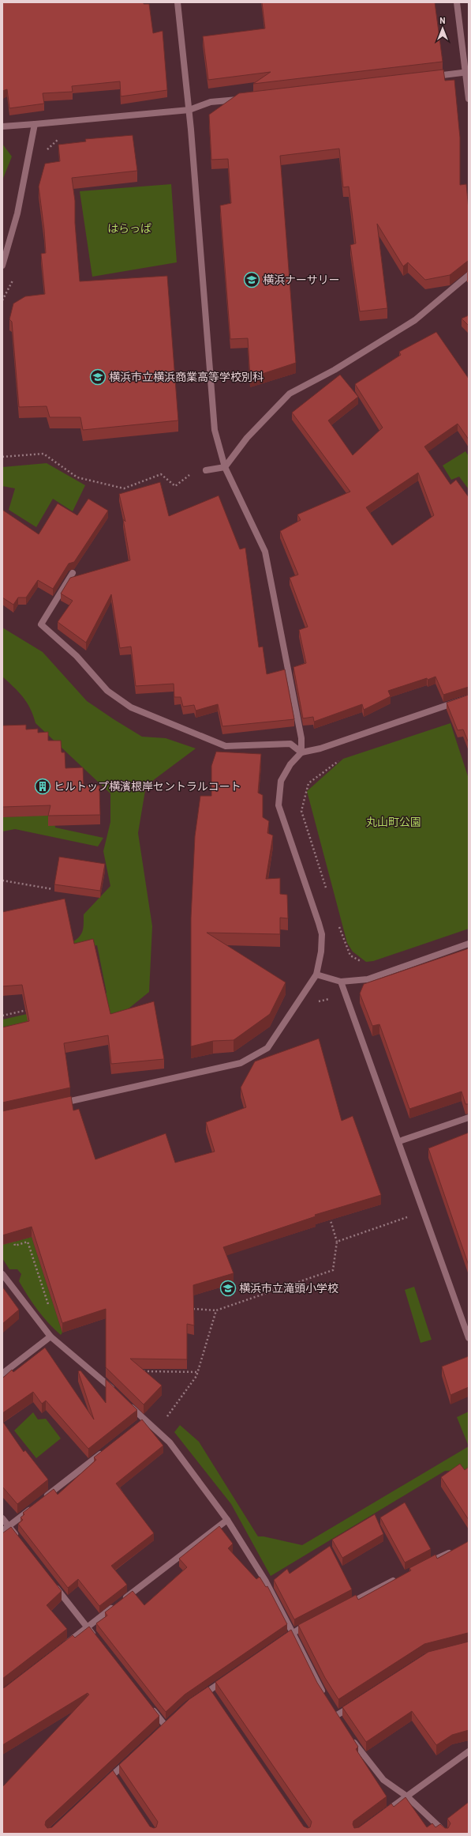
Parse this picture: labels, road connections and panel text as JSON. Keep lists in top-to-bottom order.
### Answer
{
  "parks": ["はらっぱ", "丸山町公園"],
  "places": {
    "school or university": ["横浜ナーサリー", "横浜市立横浜商業高等学校別科", "横浜市立滝頭小学校"],
    "building": ["ヒルトップ横濱根岸セントラルコート"]
  },
  "north": "top"
}
